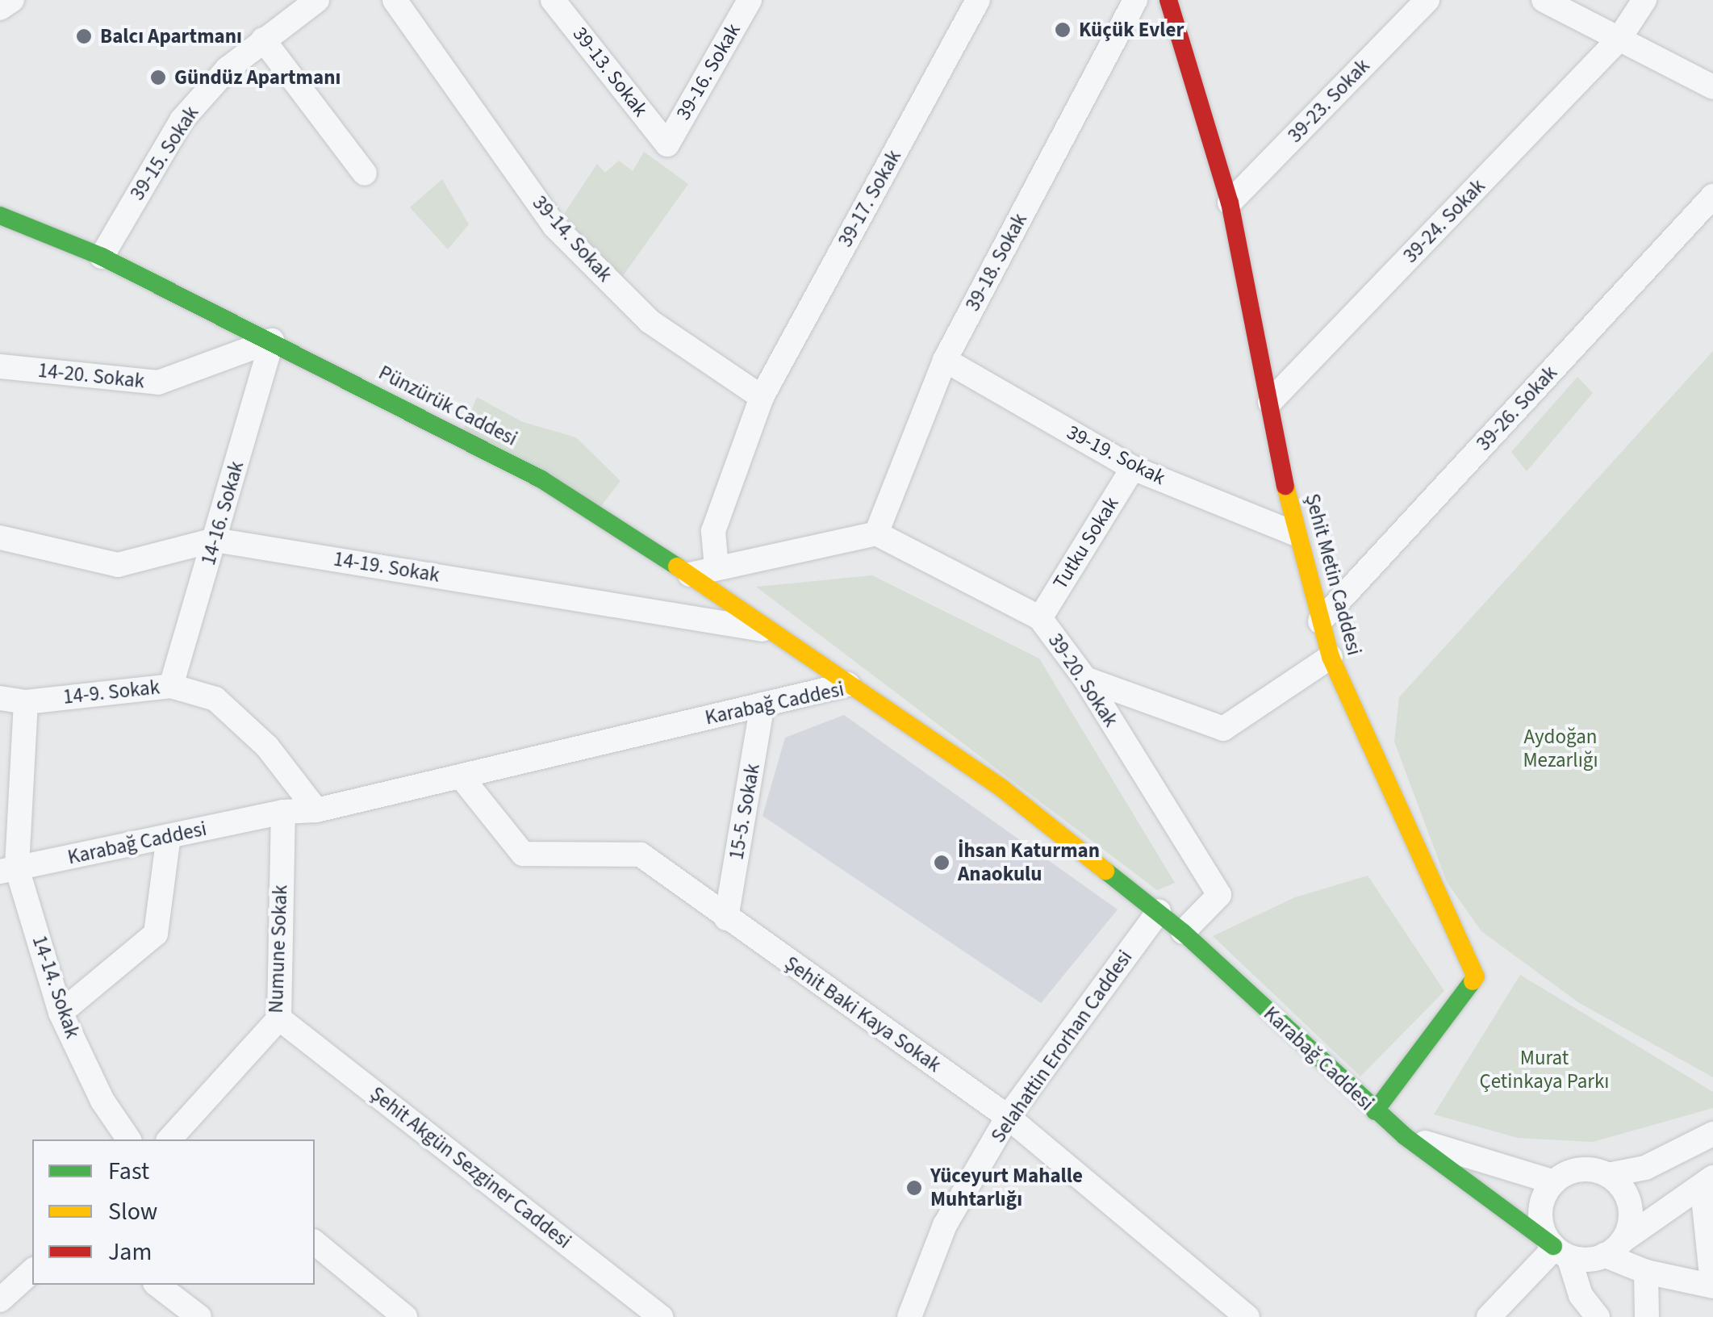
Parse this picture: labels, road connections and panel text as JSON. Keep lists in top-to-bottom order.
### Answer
{
  "streets": {
    "street": [
      "39-13. Sokak",
      "39-16. Sokak",
      "39-23. Sokak",
      "39-15. Sokak",
      "39-17. Sokak",
      "39-24. Sokak",
      "39-14. Sokak",
      "39-18. Sokak",
      "14-20. Sokak",
      "Pünzürük Caddesi",
      "39-26. Sokak",
      "39-19. Sokak",
      "14-16. Sokak",
      "Tutku Sokak",
      "14-19. Sokak",
      "Şehit Metin Caddesi",
      "39-20. Sokak",
      "14-9. Sokak",
      "Karabağ Caddesi",
      "15-5. Sokak",
      "Numune Sokak",
      "14-14. Sokak",
      "Şehit Baki Kaya Sokak",
      "Selahattin Erorhan Caddesi",
      "Şehit Akgün Sezginer Caddesi"
    ]
  },
  "crossings": [
    ["39-13. Sokak", "39-16. Sokak"],
    ["39-23. Sokak", "Şehit Metin Caddesi"],
    ["39-15. Sokak", "Pünzürük Caddesi"],
    ["39-17. Sokak", "39-14. Sokak"],
    ["39-24. Sokak", "Şehit Metin Caddesi"],
    ["39-18. Sokak", "39-19. Sokak"],
    ["39-18. Sokak", "39-20. Sokak"],
    ["14-20. Sokak", "Pünzürük Caddesi"],
    ["14-20. Sokak", "14-16. Sokak"],
    ["Pünzürük Caddesi", "14-16. Sokak"],
    ["Pünzürük Caddesi", "14-19. Sokak"],
    ["Pünzürük Caddesi", "Karabağ Caddesi"],
    ["39-26. Sokak", "39-19. Sokak"],
    ["39-26. Sokak", "Tutku Sokak"],
    ["39-26. Sokak", "Şehit Metin Caddesi"],
    ["39-26. Sokak", "39-20. Sokak"],
    ["39-19. Sokak", "Tutku Sokak"],
    ["39-19. Sokak", "Şehit Metin Caddesi"],
    ["39-19. Sokak", "39-20. Sokak"],
    ["14-16. Sokak", "14-19. Sokak"],
    ["14-16. Sokak", "14-9. Sokak"],
    ["Tutku Sokak", "Şehit Metin Caddesi"],
    ["Tutku Sokak", "39-20. Sokak"],
    ["Şehit Metin Caddesi", "39-20. Sokak"],
    ["Şehit Metin Caddesi", "Karabağ Caddesi"],
    ["39-20. Sokak", "Karabağ Caddesi"],
    ["14-9. Sokak", "Karabağ Caddesi"],
    ["14-9. Sokak", "14-14. Sokak"],
    ["Karabağ Caddesi", "15-5. Sokak"],
    ["Karabağ Caddesi", "Numune Sokak"],
    ["Karabağ Caddesi", "14-14. Sokak"],
    ["Karabağ Caddesi", "Şehit Baki Kaya Sokak"],
    ["Karabağ Caddesi", "Selahattin Erorhan Caddesi"],
    ["15-5. Sokak", "Şehit Baki Kaya Sokak"],
    ["Numune Sokak", "Şehit Akgün Sezginer Caddesi"],
    ["Şehit Baki Kaya Sokak", "Selahattin Erorhan Caddesi"]
  ],
  "parks": ["Aydoğan Mezarlığı", "Murat Çetinkaya Parkı"],
  "places": [
    "Küçük Evler",
    "Balcı Apartmanı",
    "Gündüz Apartmanı",
    "İhsan Katurman Anaokulu",
    "Yüceyurt Mahalle Muhtarlığı"
  ],
  "legend": ["Fast", "Slow", "Jam"]
}
